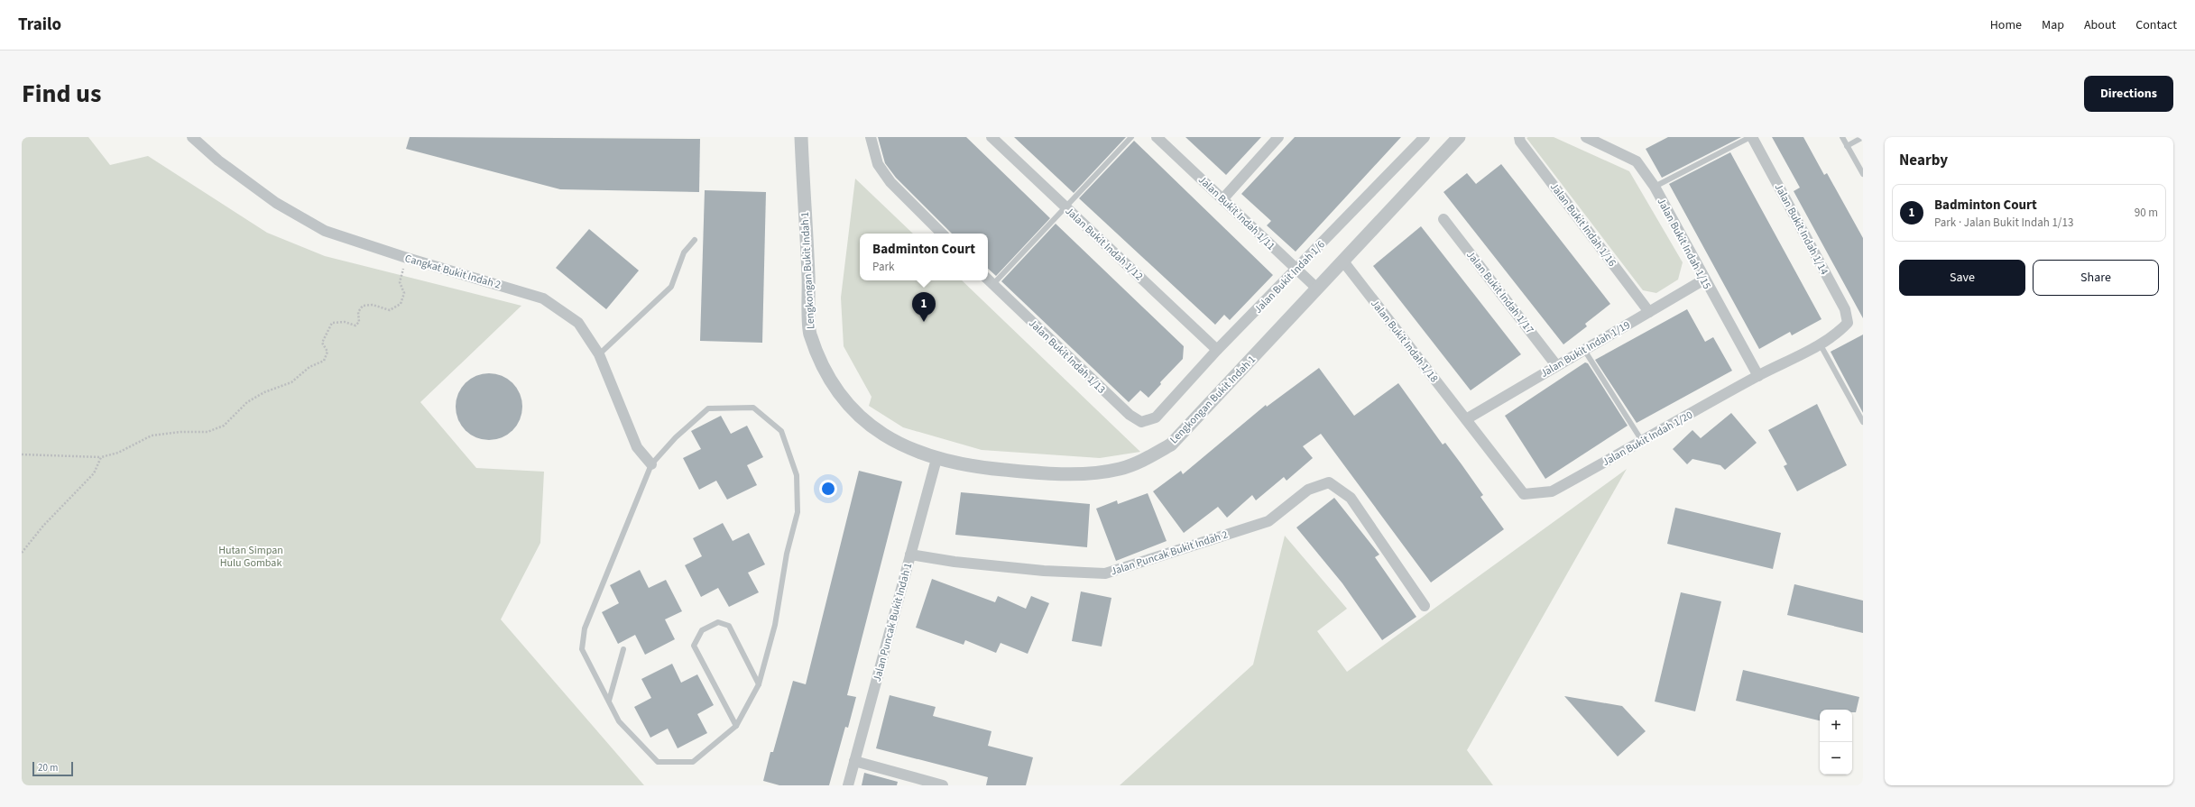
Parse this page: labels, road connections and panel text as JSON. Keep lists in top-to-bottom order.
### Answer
{
  "streets": {
    "street": [
      "Jalan Bukit Indah 1/11",
      "Jalan Bukit Indah 1/16",
      "Jalan Bukit Indah 1/14",
      "Jalan Bukit Indah 1/12",
      "Jalan Bukit Indah 1/15",
      "Lengkongan Bukit Indah 1",
      "Cangkat Bukit Indah 2",
      "Jalan Bukit Indah 1/6",
      "Jalan Bukit Indah 1/17",
      "Jalan Bukit Indah 1/18",
      "Jalan Bukit Indah 1/19",
      "Jalan Bukit Indah 1/13",
      "Jalan Bukit Indah 1/20",
      "Jalan Puncak Bukit Indah 2",
      "Jalan Puncak Bukit Indah 1"
    ]
  },
  "crossings": [
    ["Jalan Bukit Indah 1/11", "Lengkongan Bukit Indah 1"],
    ["Jalan Bukit Indah 1/11", "Jalan Bukit Indah 1/6"],
    ["Jalan Bukit Indah 1/16", "Jalan Bukit Indah 1/19"],
    ["Jalan Bukit Indah 1/14", "Jalan Bukit Indah 1/20"],
    ["Jalan Bukit Indah 1/12", "Jalan Bukit Indah 1/6"],
    ["Jalan Bukit Indah 1/15", "Jalan Bukit Indah 1/19"],
    ["Jalan Bukit Indah 1/15", "Jalan Bukit Indah 1/20"],
    ["Lengkongan Bukit Indah 1", "Jalan Bukit Indah 1/18"],
    ["Lengkongan Bukit Indah 1", "Jalan Puncak Bukit Indah 1"],
    ["Jalan Bukit Indah 1/6", "Jalan Bukit Indah 1/13"],
    ["Jalan Bukit Indah 1/17", "Jalan Bukit Indah 1/19"],
    ["Jalan Bukit Indah 1/18", "Jalan Bukit Indah 1/19"],
    ["Jalan Bukit Indah 1/18", "Jalan Bukit Indah 1/20"],
    ["Jalan Bukit Indah 1/19", "Jalan Bukit Indah 1/20"],
    ["Jalan Puncak Bukit Indah 2", "Jalan Puncak Bukit Indah 1"]
  ],
  "parks": ["Hutan Simpan Hulu Gombak"],
  "scale_bar": "20 m",
  "page": {
    "header": "Trailo",
    "nav": [
      "Home",
      "Map",
      "About",
      "Contact"
    ],
    "title": "Find us",
    "buttons": [
      "Directions",
      ["Save", "Share"]
    ],
    "heading": "Nearby",
    "list": [
      {
        "mark": "1",
        "name": "Badminton Court",
        "note": "Park · Jalan Bukit Indah 1/13",
        "value": "90 m"
      }
    ],
    "popup": ["Badminton Court", "Park"],
    "pins": "1",
    "map_buttons": ["+", "−"],
    "scale": "20 m"
  }
}
